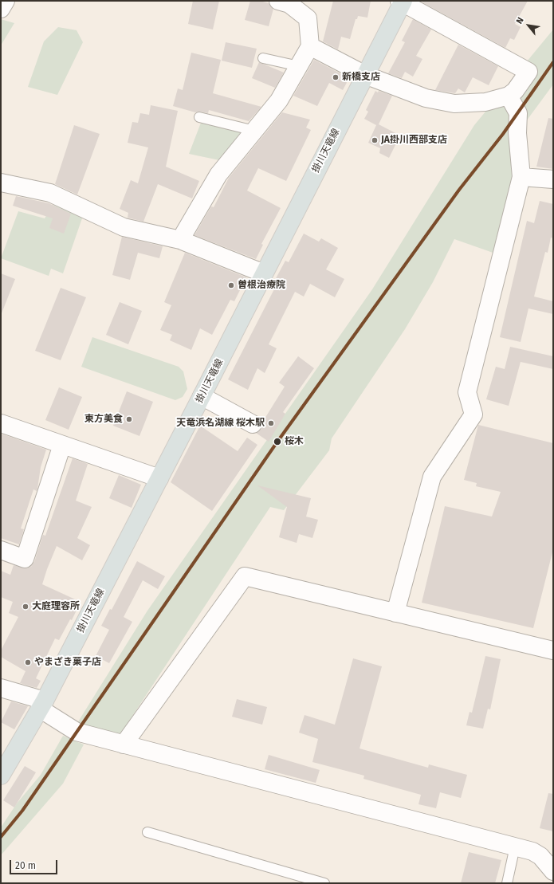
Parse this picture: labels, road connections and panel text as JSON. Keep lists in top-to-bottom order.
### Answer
{
  "streets": {
    "main road": ["掛川天竜線"]
  },
  "places": [
    "新橋支店",
    "JA掛川西部支店",
    "曽根治療院",
    "東方美食",
    "天竜浜名湖線 桜木駅",
    "桜木",
    "大庭理容所",
    "やまざき菓子店"
  ],
  "scale_bar": "20 m",
  "north": "top left"
}
